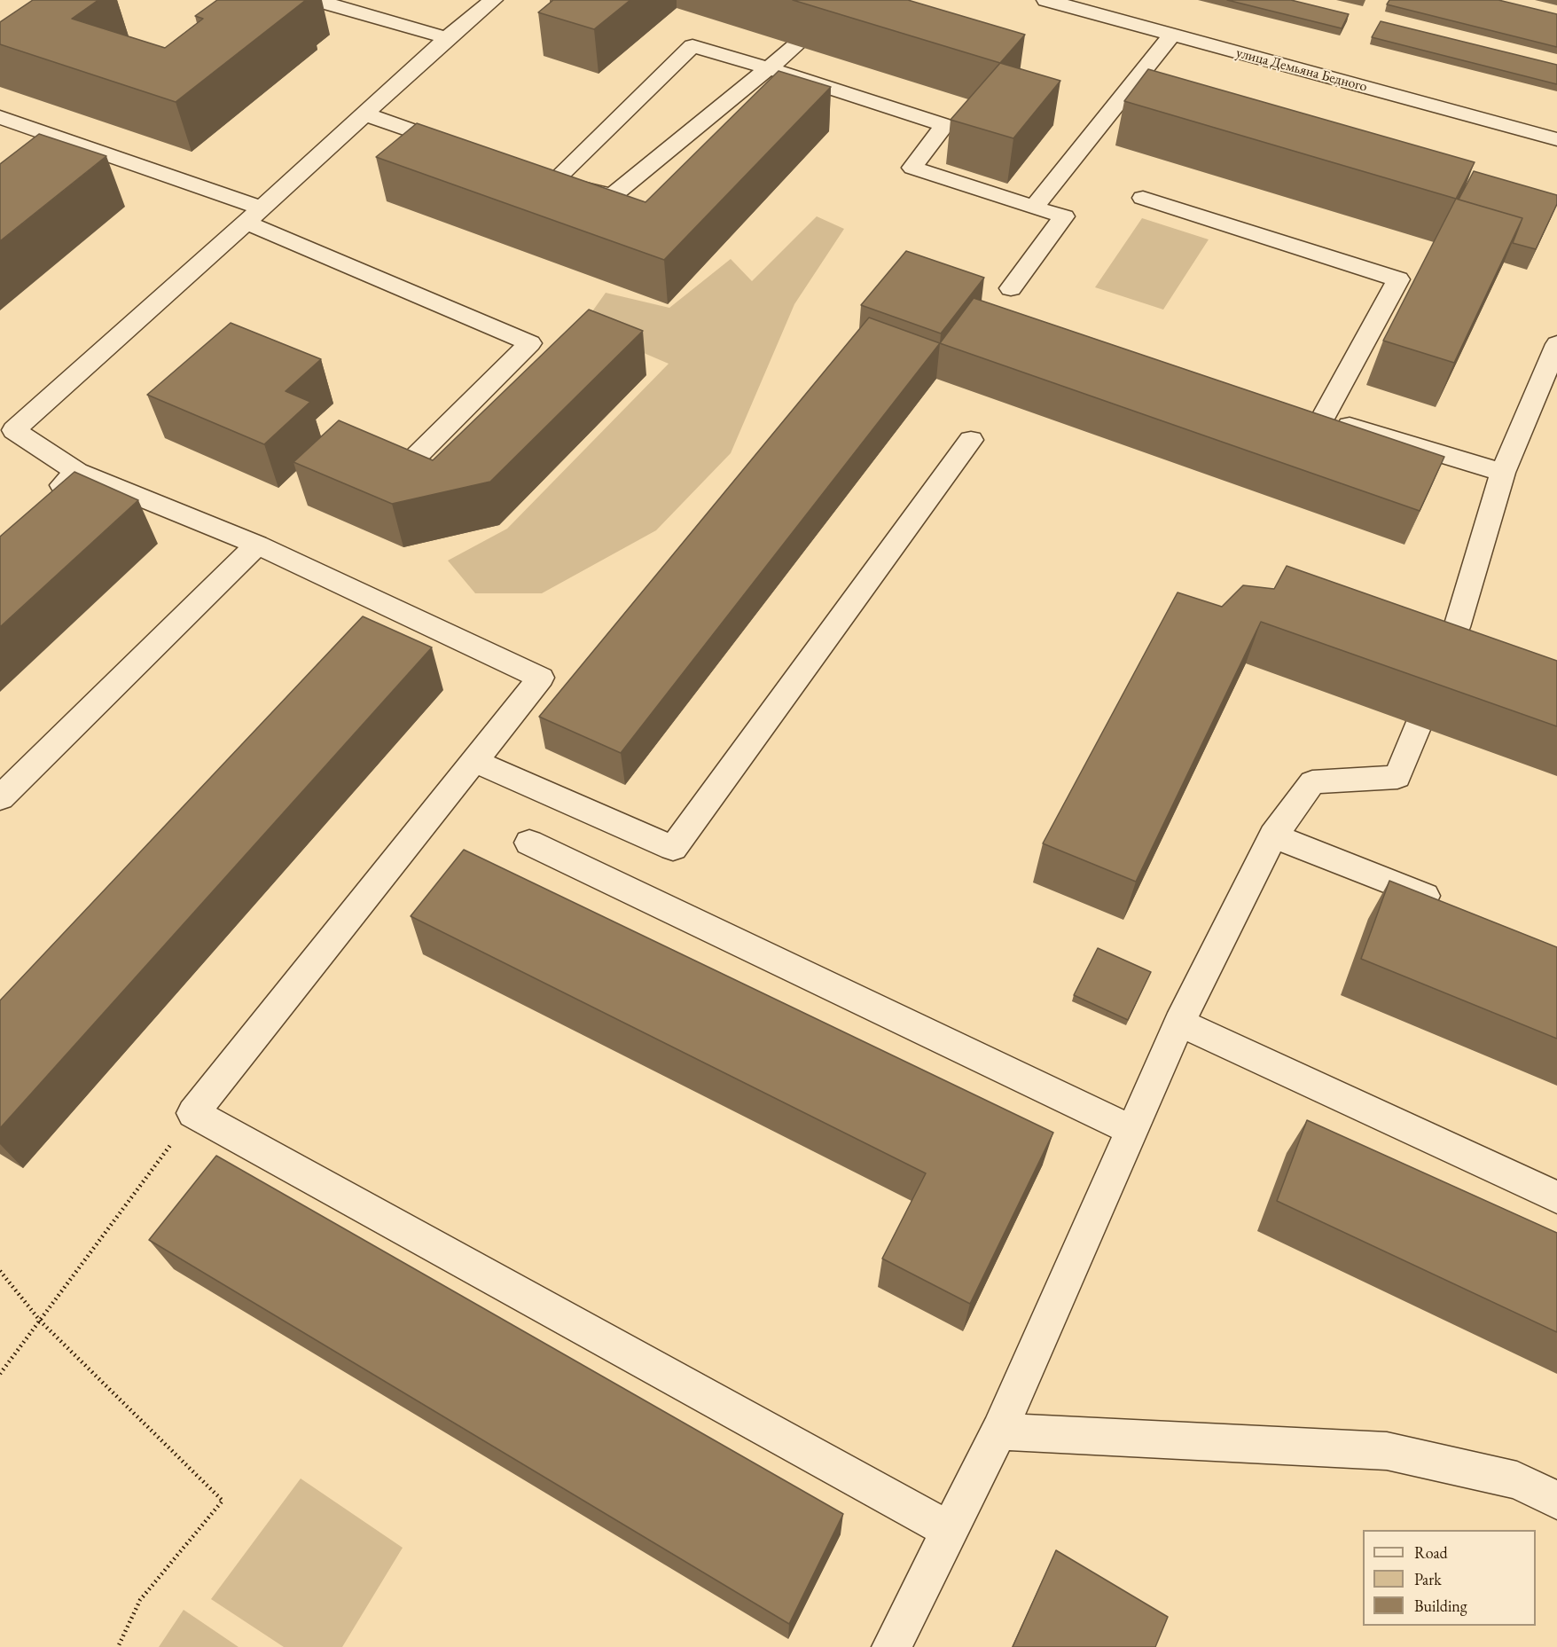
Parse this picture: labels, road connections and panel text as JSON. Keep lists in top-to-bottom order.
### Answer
{
  "streets": {
    "street": ["улица Демьяна Бедного"]
  },
  "legend": ["Road", "Park", "Building"]
}
